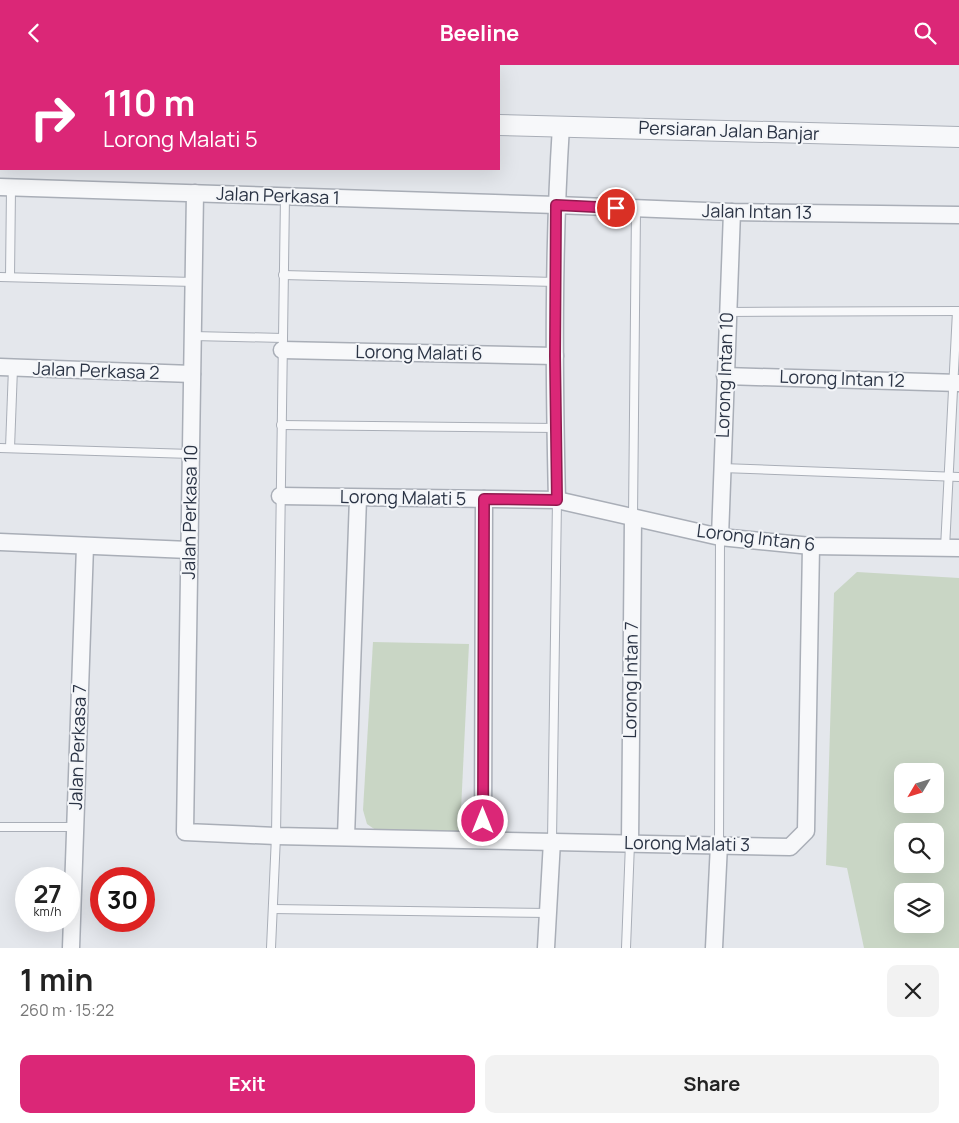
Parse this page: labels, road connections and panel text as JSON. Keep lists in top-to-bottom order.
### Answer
{
  "streets": {
    "street": [
      "Persiaran Jalan Banjar",
      "Jalan Perkasa 1",
      "Jalan Intan 13",
      "Lorong Malati 6",
      "Jalan Perkasa 2",
      "Lorong Intan 10",
      "Lorong Intan 12",
      "Lorong Malati 5",
      "Jalan Perkasa 10",
      "Lorong Intan 6",
      "Lorong Intan 7",
      "Jalan Perkasa 7",
      "Lorong Malati 3"
    ]
  },
  "crossings": [
    ["Jalan Perkasa 1", "Jalan Intan 13"],
    ["Jalan Perkasa 1", "Jalan Perkasa 10"],
    ["Jalan Intan 13", "Lorong Intan 10"],
    ["Jalan Perkasa 2", "Jalan Perkasa 10"],
    ["Lorong Intan 10", "Lorong Intan 12"],
    ["Lorong Intan 10", "Lorong Intan 6"],
    ["Lorong Malati 5", "Lorong Intan 6"],
    ["Jalan Perkasa 10", "Lorong Malati 3"],
    ["Lorong Intan 6", "Lorong Intan 7"],
    ["Lorong Intan 6", "Lorong Malati 3"],
    ["Lorong Intan 7", "Lorong Malati 3"]
  ],
  "north": "bottom left",
  "page": {
    "header": "Beeline",
    "turn": ["110 m", "Lorong Malati 5"],
    "speed": "27 km/h",
    "limit": "30",
    "heading": ["1 min", "260 m · 15:22"],
    "buttons": ["Exit", "Share"]
  }
}
